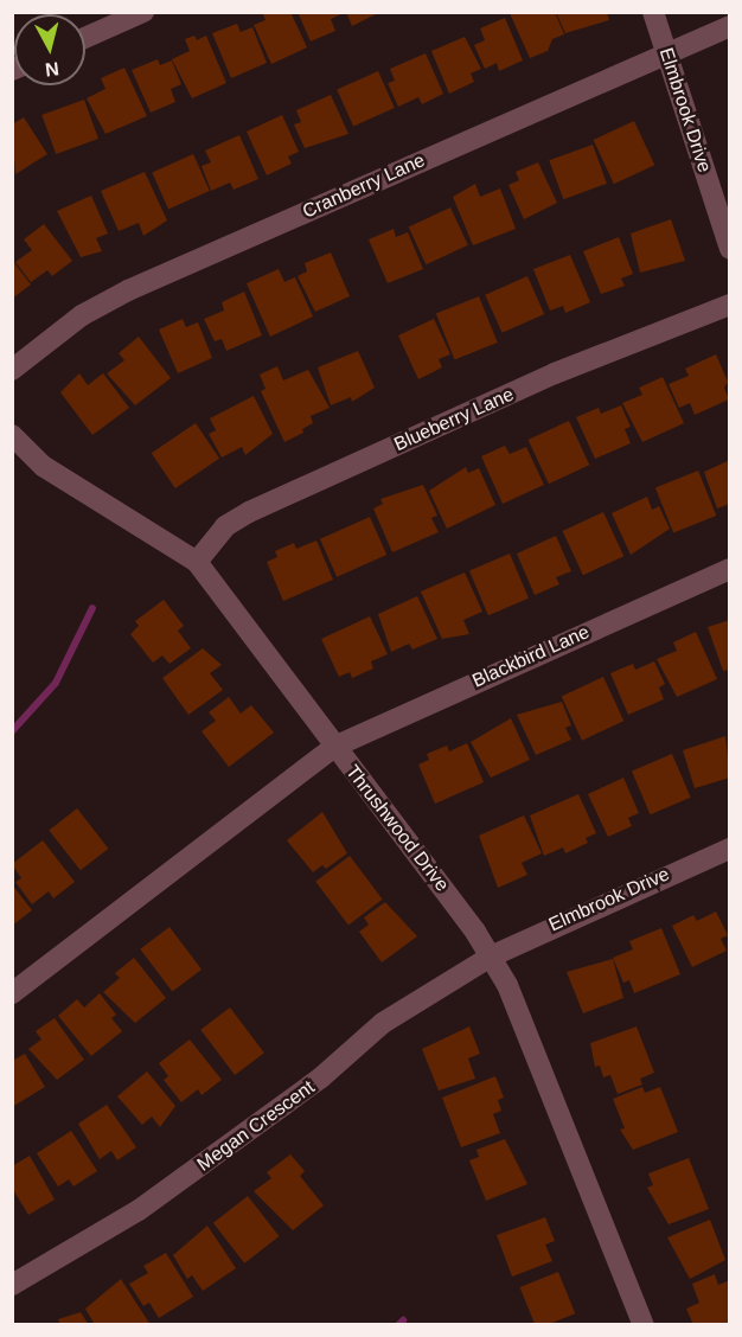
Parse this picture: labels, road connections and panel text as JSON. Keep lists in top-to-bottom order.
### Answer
{
  "streets": {
    "street": [
      "Elmbrook Drive",
      "Cranberry Lane",
      "Blueberry Lane",
      "Blackbird Lane",
      "Thrushwood Drive",
      "Megan Crescent"
    ]
  },
  "crossings": [
    ["Elmbrook Drive", "Cranberry Lane"],
    ["Elmbrook Drive", "Thrushwood Drive"],
    ["Elmbrook Drive", "Megan Crescent"],
    ["Blueberry Lane", "Thrushwood Drive"],
    ["Blackbird Lane", "Thrushwood Drive"],
    ["Thrushwood Drive", "Megan Crescent"]
  ],
  "north": "bottom"
}
